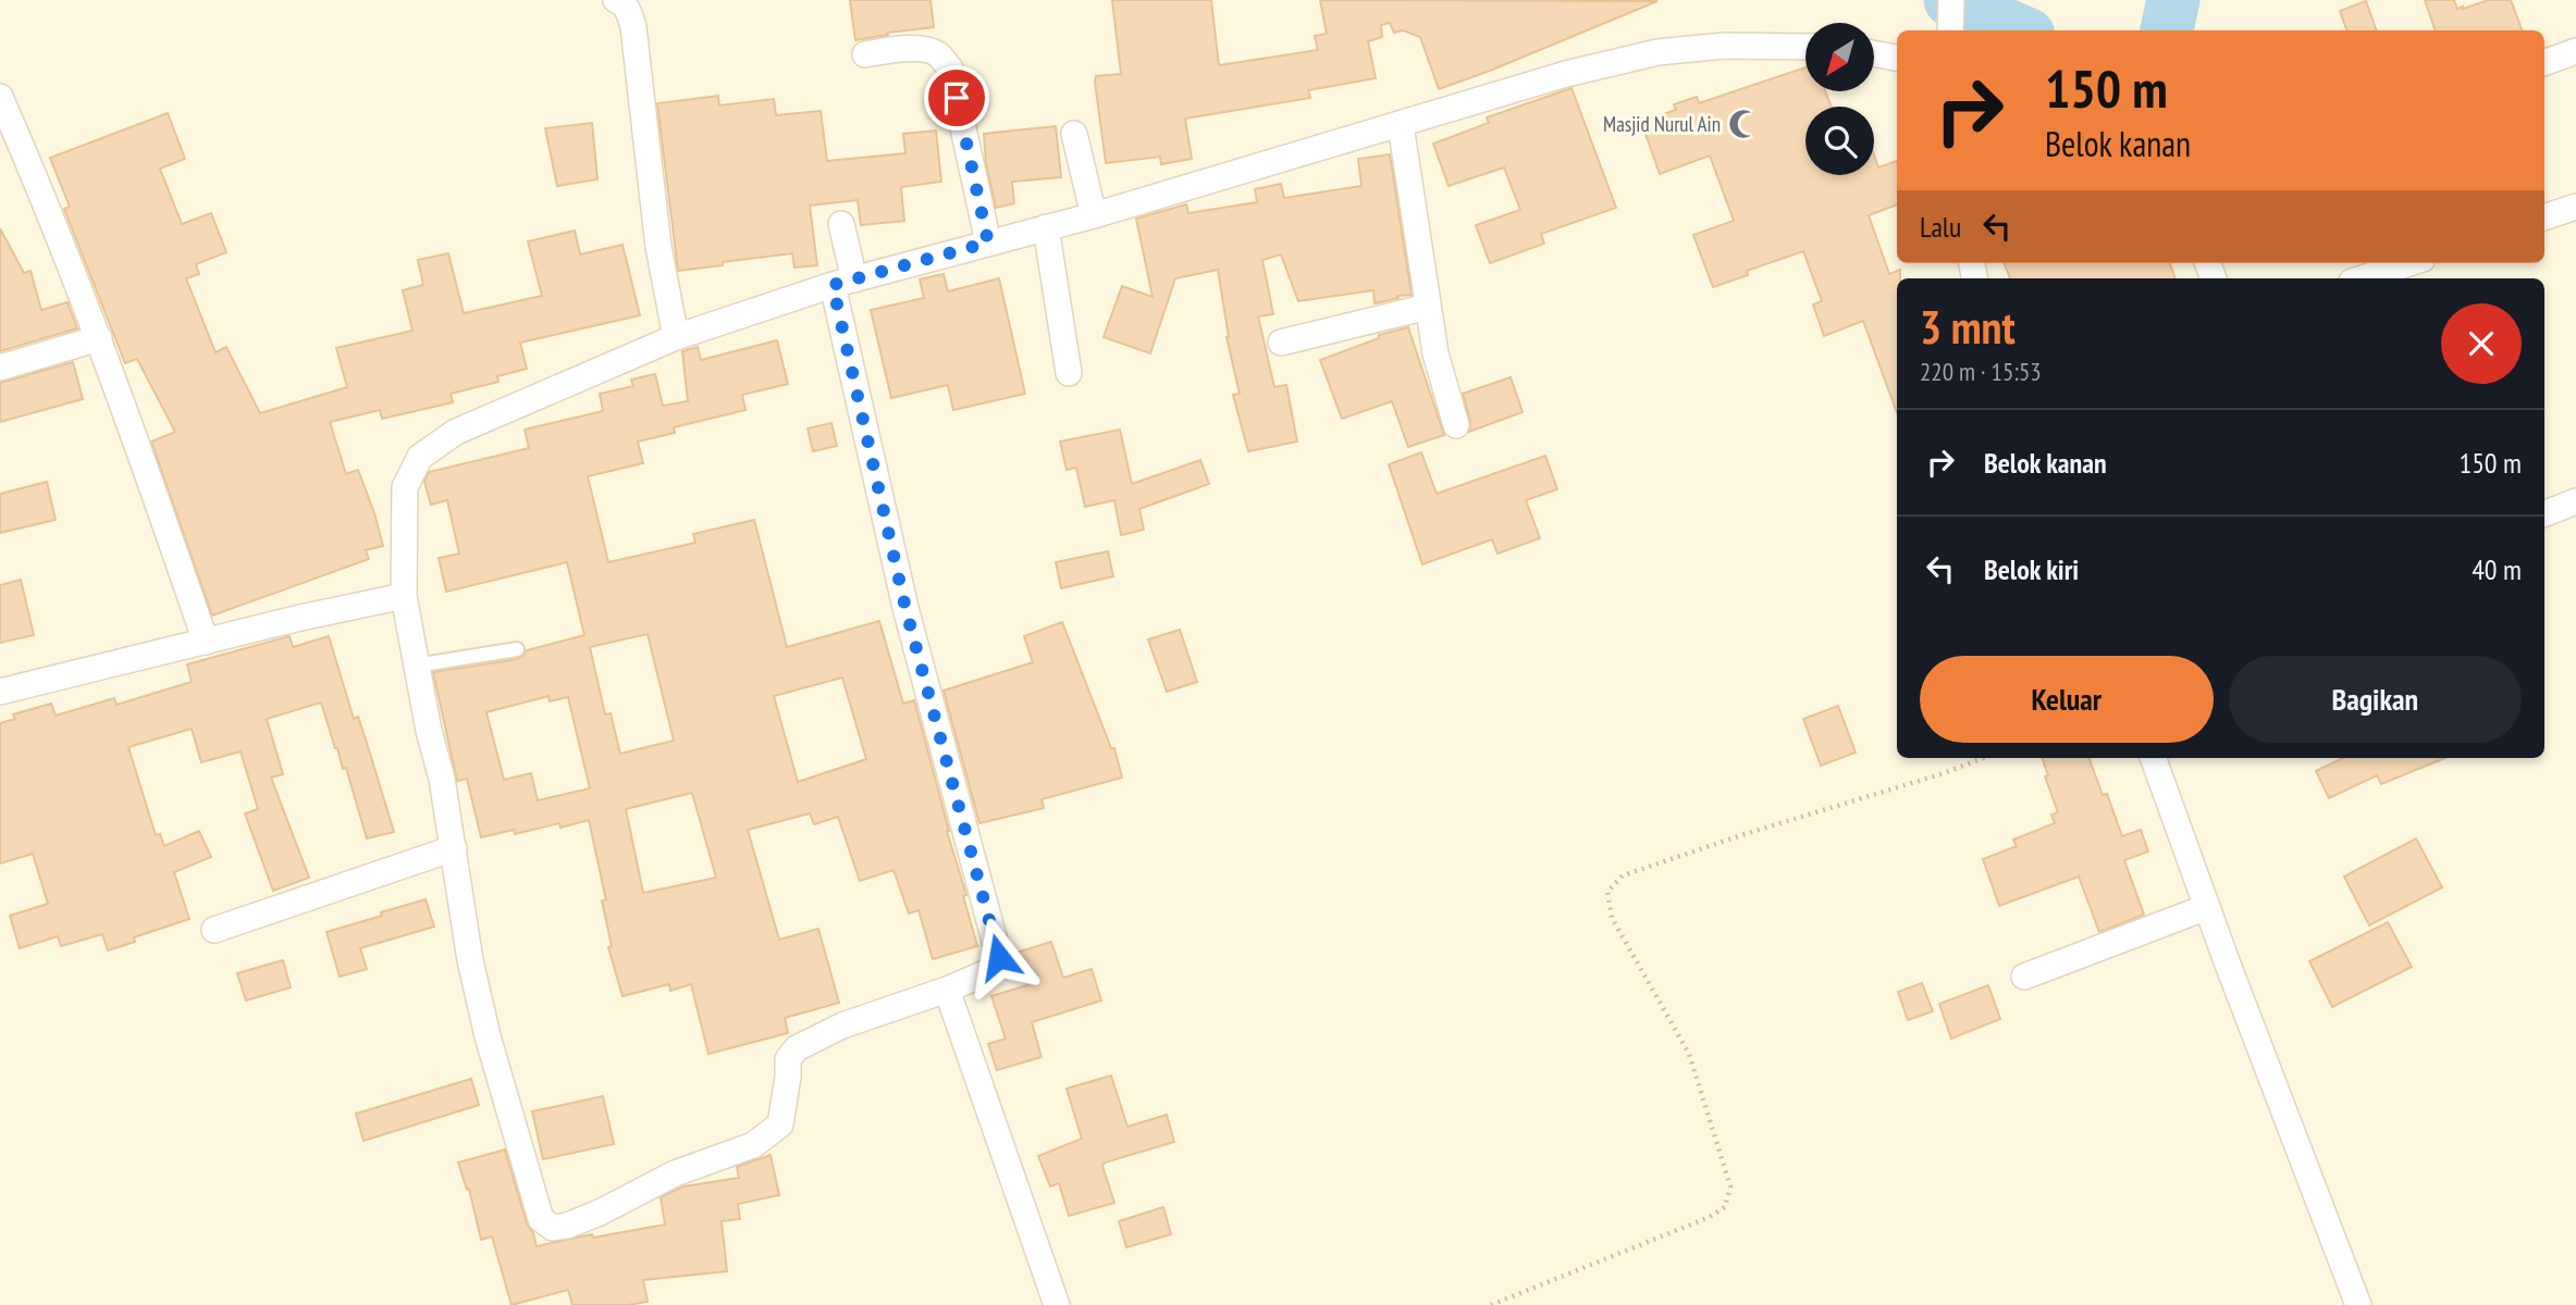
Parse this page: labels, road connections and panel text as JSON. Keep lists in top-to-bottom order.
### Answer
{
  "places": {
    "mosque": ["Masjid Nurul Ain"]
  },
  "north": "bottom left",
  "page": {
    "turn": ["150 m", "Belok kanan"],
    "then": "Lalu",
    "heading": ["3 mnt", "220 m · 15:53"],
    "list": [
      {
        "name": "Belok kanan",
        "value": "150 m"
      },
      {
        "name": "Belok kiri",
        "value": "40 m"
      }
    ],
    "buttons": ["Keluar", "Bagikan"]
  }
}
